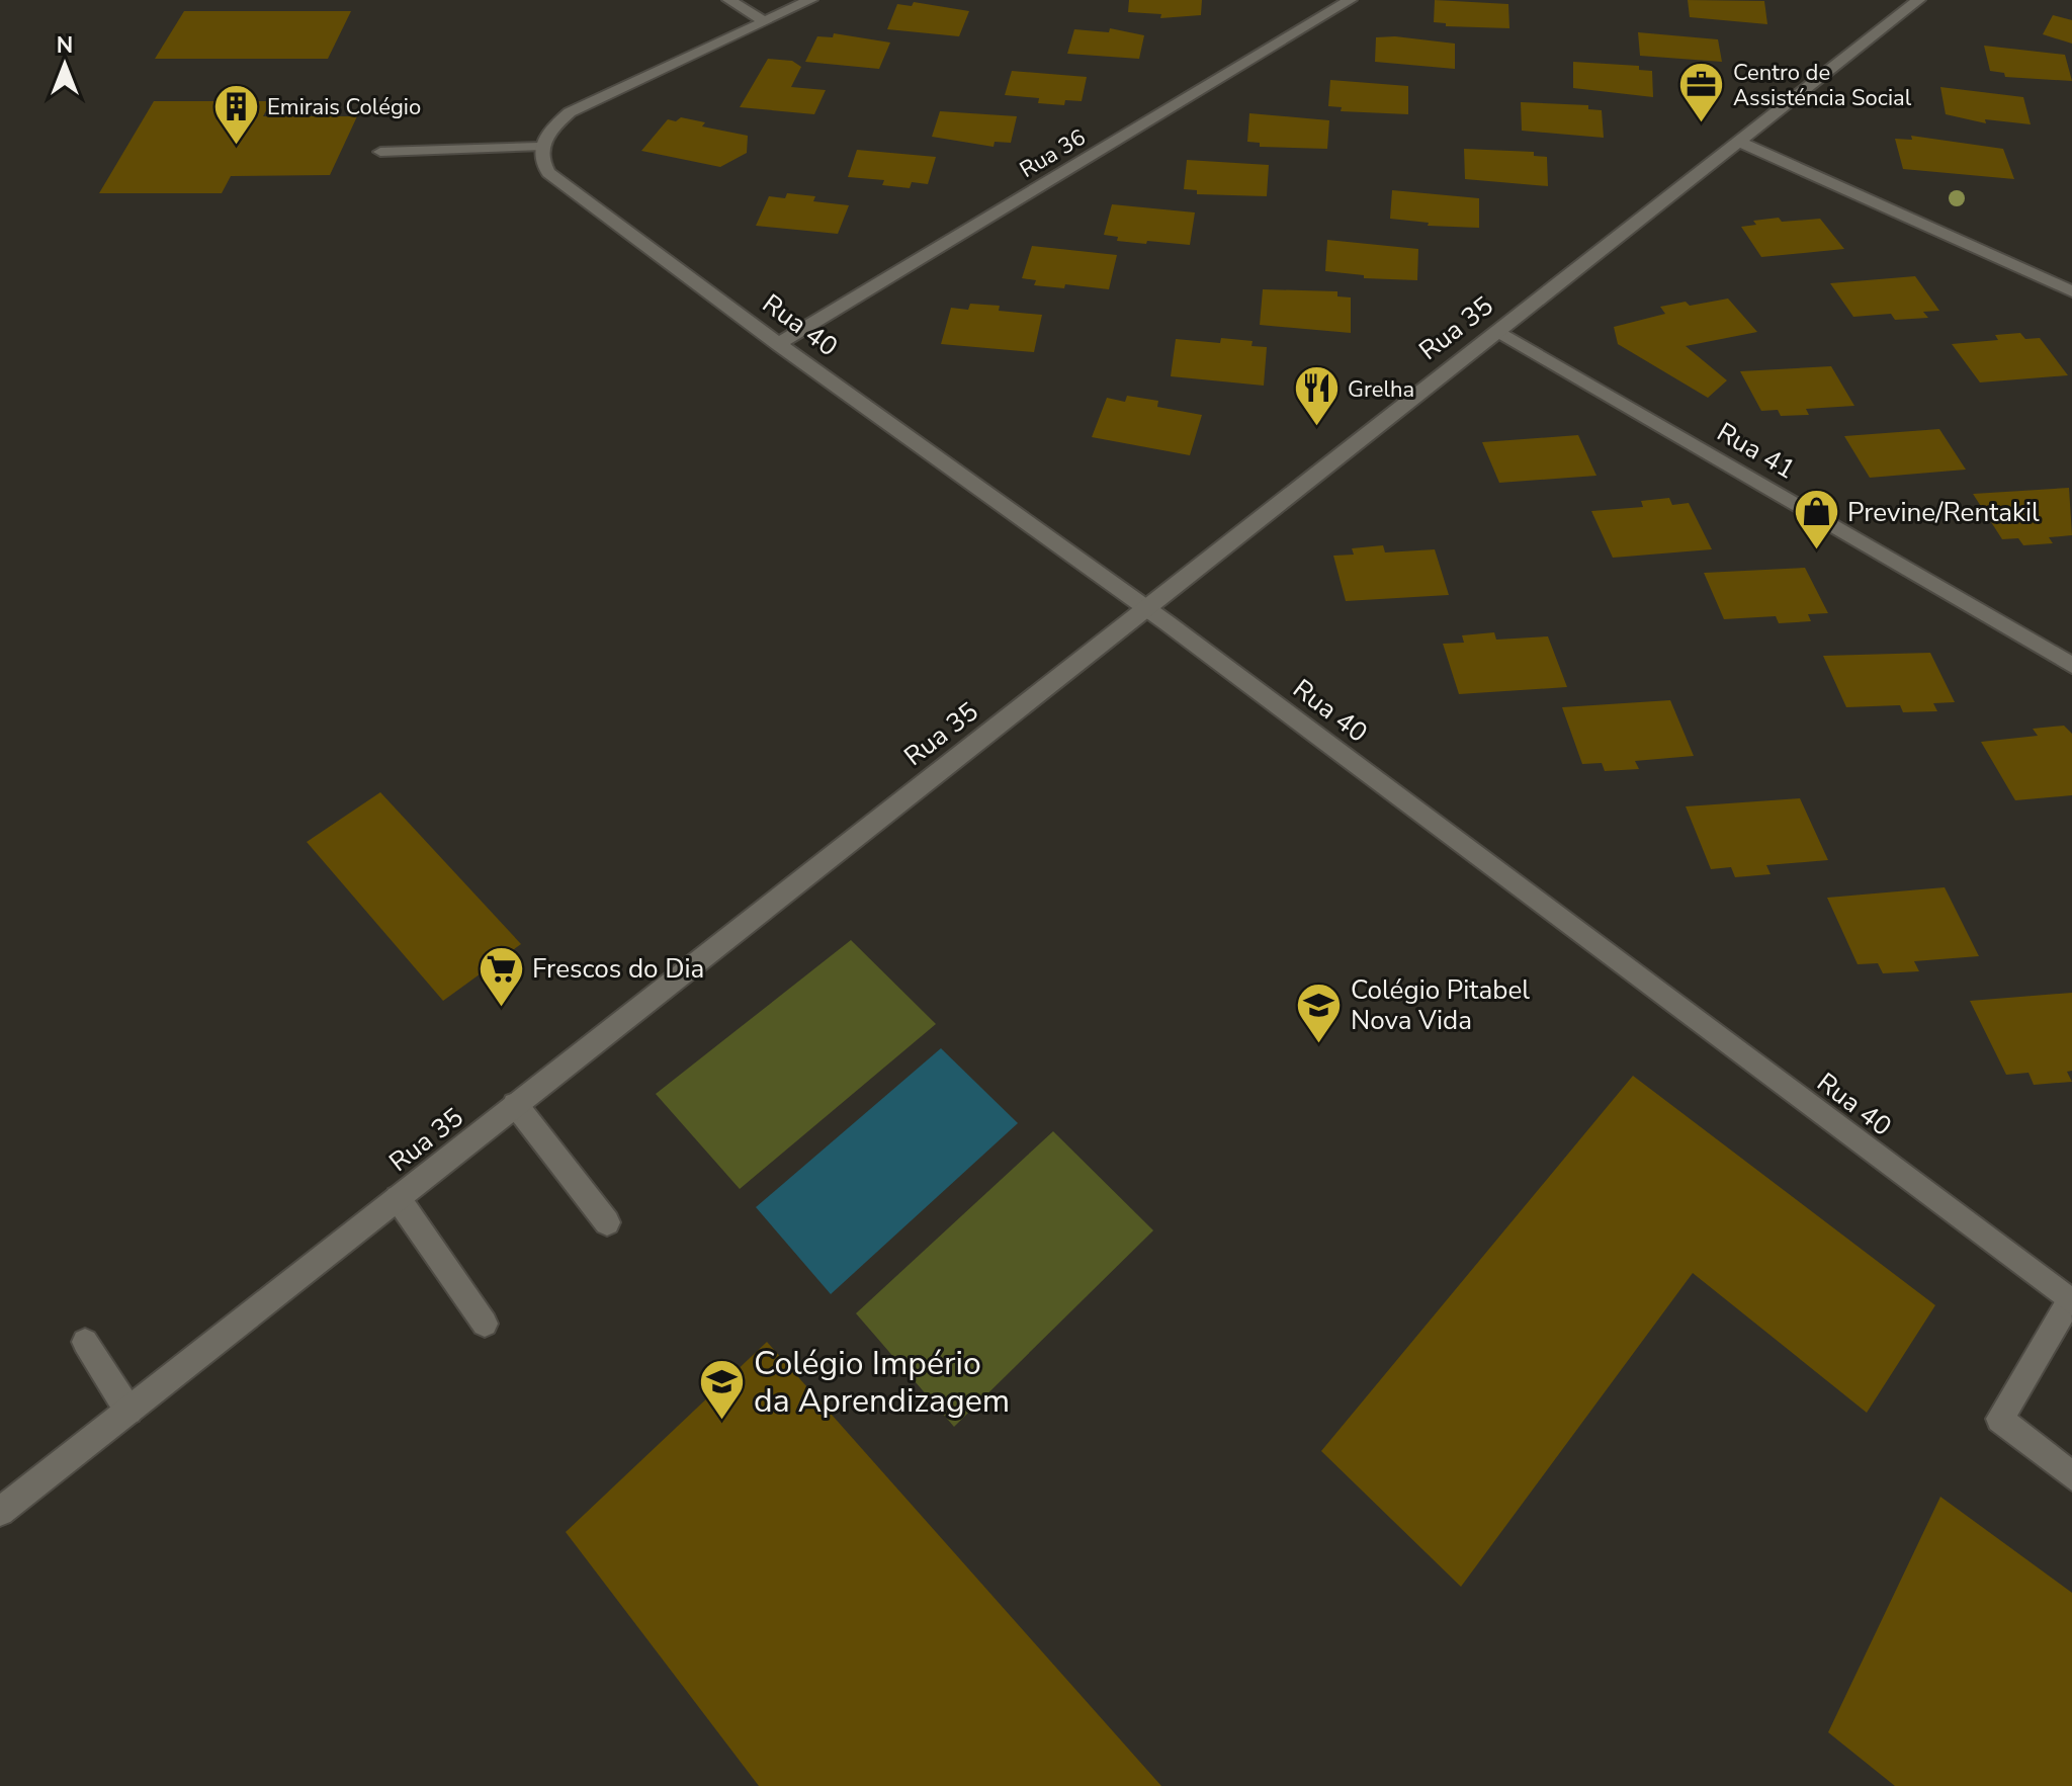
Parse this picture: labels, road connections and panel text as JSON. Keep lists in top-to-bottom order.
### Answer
{
  "streets": {
    "street": [
      "Rua 36",
      "Rua 40",
      "Rua 35",
      "Rua 41"
    ]
  },
  "crossings": [
    ["Rua 36", "Rua 40"],
    ["Rua 40", "Rua 35"],
    ["Rua 35", "Rua 41"]
  ],
  "places": {
    "office": ["Centro de Assisténcia Social"],
    "building": ["Emirais Colégio"],
    "restaurant": ["Grelha"],
    "shop": ["Previne/Rentakil"],
    "supermarket": ["Frescos do Dia"],
    "school or university": ["Colégio Pitabel Nova Vida", "Colégio Império da Aprendizagem"]
  },
  "north": "top"
}
